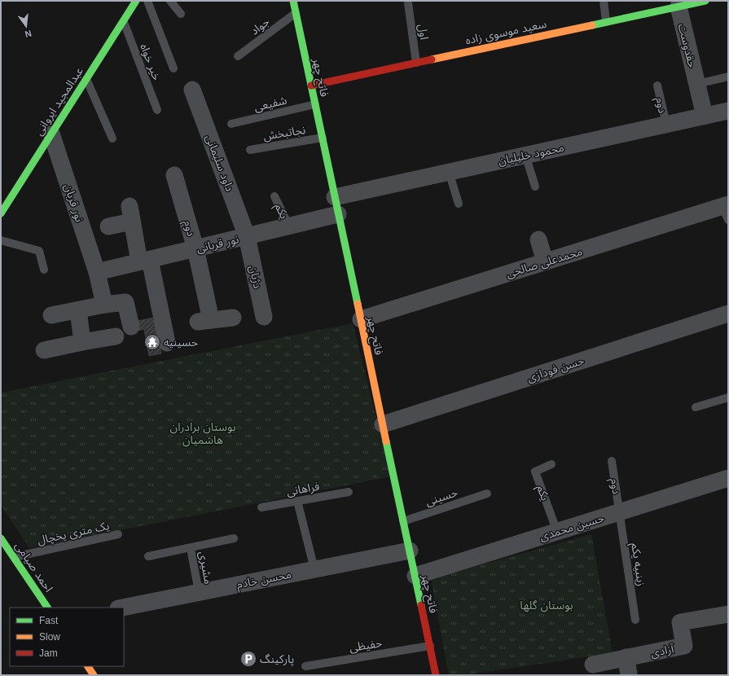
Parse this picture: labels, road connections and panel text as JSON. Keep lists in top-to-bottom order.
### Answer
{
  "streets": {
    "street": [
      "سعید موسوی زاده",
      "حقدوست",
      "فاتح چهر",
      "عبدالمجید ایروانی",
      "دوم",
      "محمود خلیلیان",
      "داود سلیمانی",
      "نور قربان",
      "نور قربانی",
      "محمدعلی صالحی",
      "دژبان",
      "حسن فودازی",
      "حسین محمدی",
      "احمد صیامی",
      "محسن خادم",
      "آزادی"
    ],
    "lane": [
      "جواد",
      "اول",
      "خیر خواه",
      "شفیعی",
      "نجاتبخش",
      "یکم",
      "فراهانی",
      "حسینی",
      "یک متری یخچال",
      "زینبیه یکم",
      "مشیری",
      "حفیظی"
    ]
  },
  "crossings": [
    ["جواد", "فاتح چهر"],
    ["اول", "سعید موسوی زاده"],
    ["سعید موسوی زاده", "حقدوست"],
    ["سعید موسوی زاده", "فاتح چهر"],
    ["حقدوست", "محمود خلیلیان"],
    ["خیر خواه", "عبدالمجید ایروانی"],
    ["فاتح چهر", "شفیعی"],
    ["فاتح چهر", "نجاتبخش"],
    ["فاتح چهر", "محمود خلیلیان"],
    ["فاتح چهر", "نور قربانی"],
    ["فاتح چهر", "محمدعلی صالحی"],
    ["فاتح چهر", "حسن فودازی"],
    ["فاتح چهر", "حسینی"],
    ["فاتح چهر", "حسین محمدی"],
    ["فاتح چهر", "محسن خادم"],
    ["فاتح چهر", "حفیظی"],
    ["عبدالمجید ایروانی", "نور قربان"],
    ["دوم", "محمود خلیلیان"],
    ["دوم", "نور قربانی"],
    ["دوم", "حسین محمدی"],
    ["دوم", "زینبیه یکم"],
    ["داود سلیمانی", "نور قربانی"],
    ["داود سلیمانی", "دژبان"],
    ["نور قربان", "نور قربانی"],
    ["یکم", "نور قربانی"],
    ["یکم", "حسین محمدی"],
    ["نور قربانی", "دژبان"],
    ["حسین محمدی", "زینبیه یکم"],
    ["یک متری یخچال", "احمد صیامی"],
    ["مشیری", "محسن خادم"]
  ],
  "parks": ["بوستان برادران هاشمیان", "بوستان گلها"],
  "places": {
    "temple": ["حسینیه"],
    "parking": ["پارکینگ"]
  },
  "legend": ["Fast", "Slow", "Jam"],
  "north": "bottom"
}
